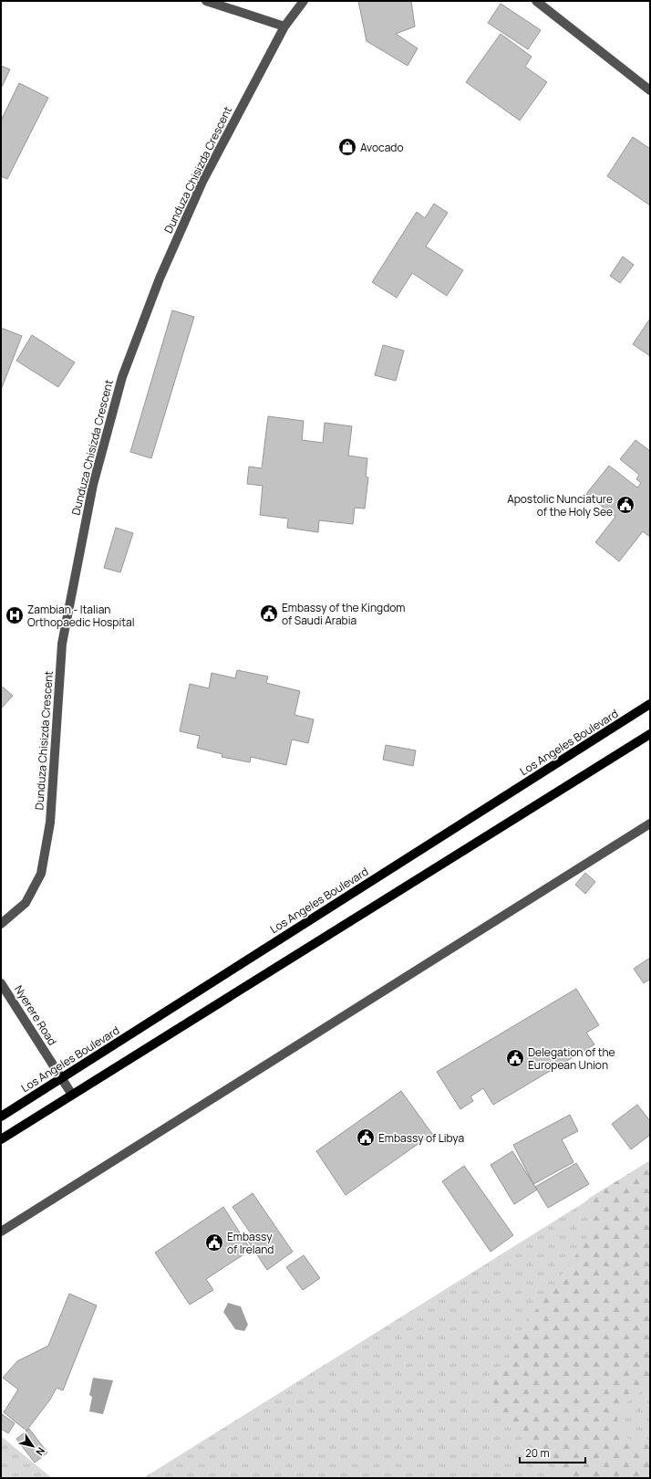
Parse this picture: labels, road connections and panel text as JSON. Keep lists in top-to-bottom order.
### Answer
{
  "streets": {
    "main road": ["Los Angeles Boulevard"],
    "street": ["Dunduza Chisizda Crescent", "Nyerere Road"]
  },
  "crossings": [
    ["Los Angeles Boulevard", "Nyerere Road"]
  ],
  "places": {
    "shop": ["Avocado"],
    "public building": [
      "Apostolic Nunciature of the Holy See",
      "Embassy of the Kingdom of Saudi Arabia",
      "Delegation of the European Union",
      "Embassy of Libya",
      "Embassy of Ireland"
    ],
    "hospital": ["Zambian - Italian Orthopaedic Hospital"]
  },
  "scale_bar": "20 m",
  "north": "bottom right"
}
